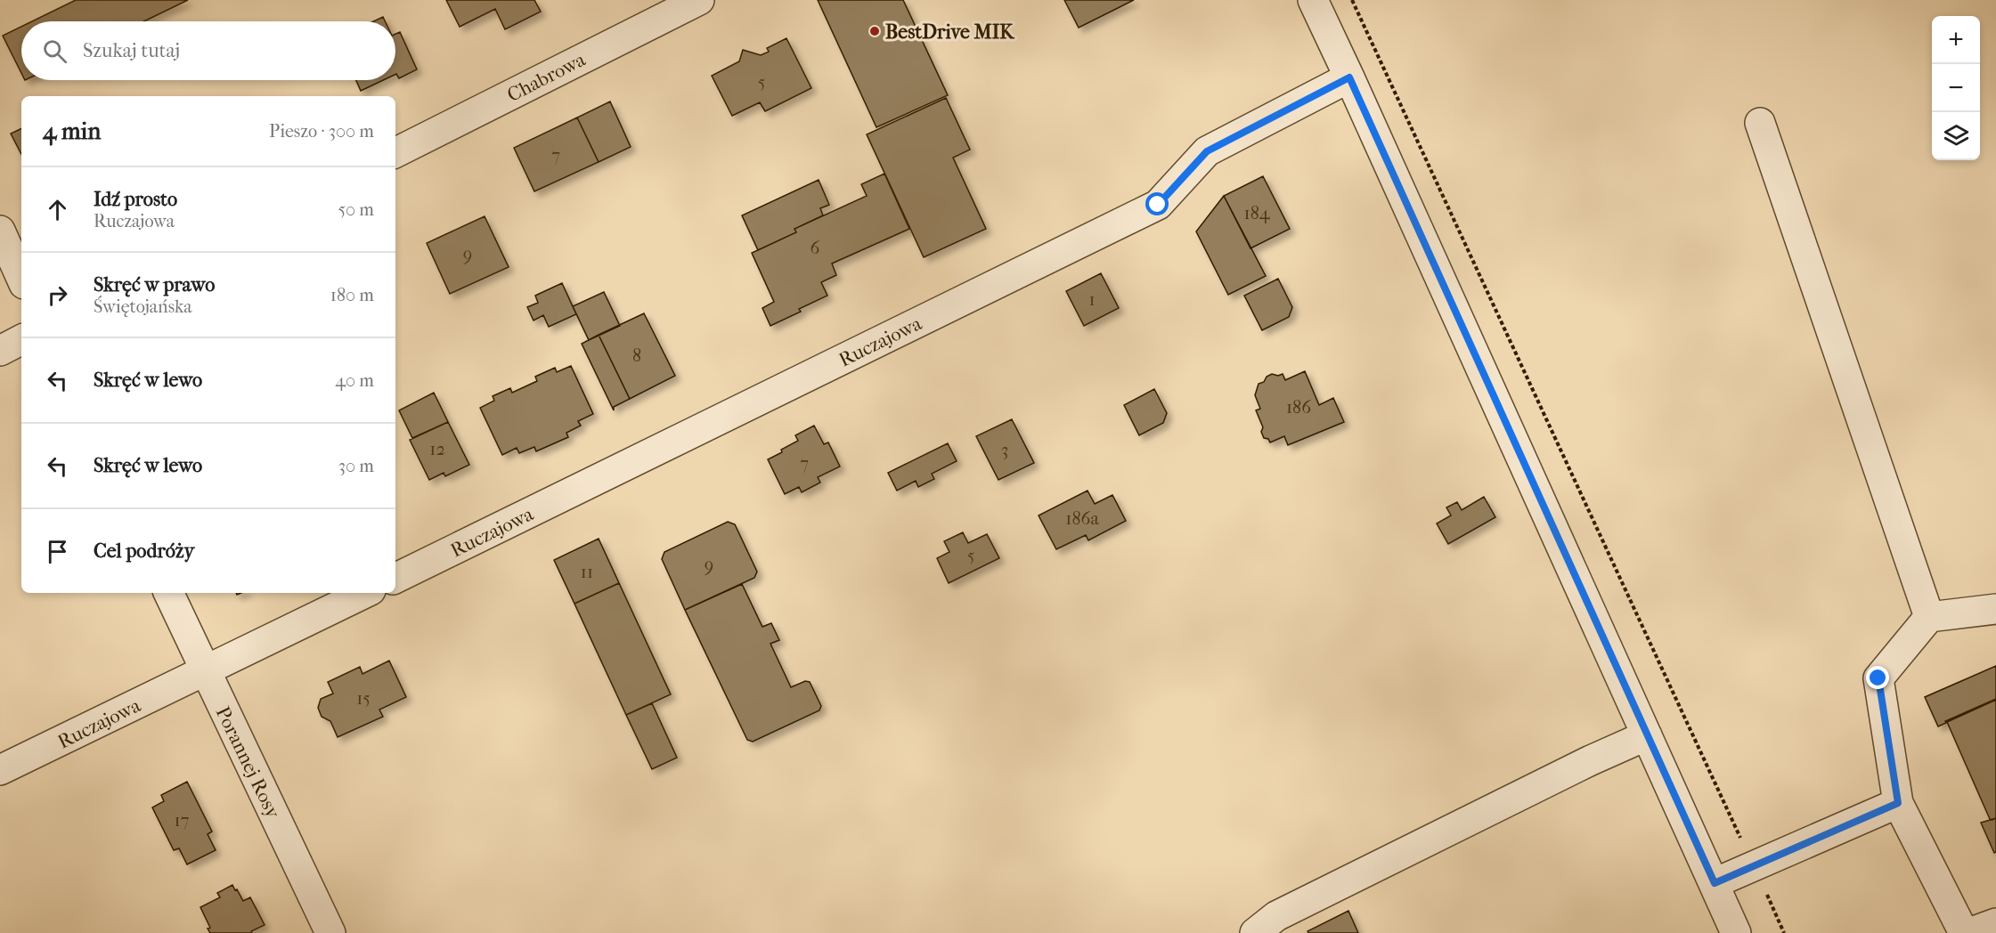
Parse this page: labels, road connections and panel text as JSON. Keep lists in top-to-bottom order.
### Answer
{
  "streets": {
    "street": ["Chabrowa", "Ruczajowa", "Porannej Rosy"]
  },
  "crossings": [
    ["Ruczajowa", "Porannej Rosy"]
  ],
  "places": ["BestDrive MIK"],
  "house_numbers": [
    "5",
    "7",
    "184",
    "6",
    "9",
    "1",
    "8",
    "186",
    "12",
    "3",
    "7",
    "186a",
    "5",
    "9",
    "11",
    "15",
    "17"
  ],
  "page": {
    "map_buttons": ["+", "−"],
    "search": "Szukaj tutaj",
    "heading": ["4 min", "Pieszo · 300 m"],
    "list": [
      ["Idź prosto", "Ruczajowa", "50 m"],
      ["Skręć w prawo", "Świętojańska", "180 m"],
      ["Skręć w lewo", "40 m"],
      ["Skręć w lewo", "30 m"],
      "Cel podróży"
    ]
  }
}
